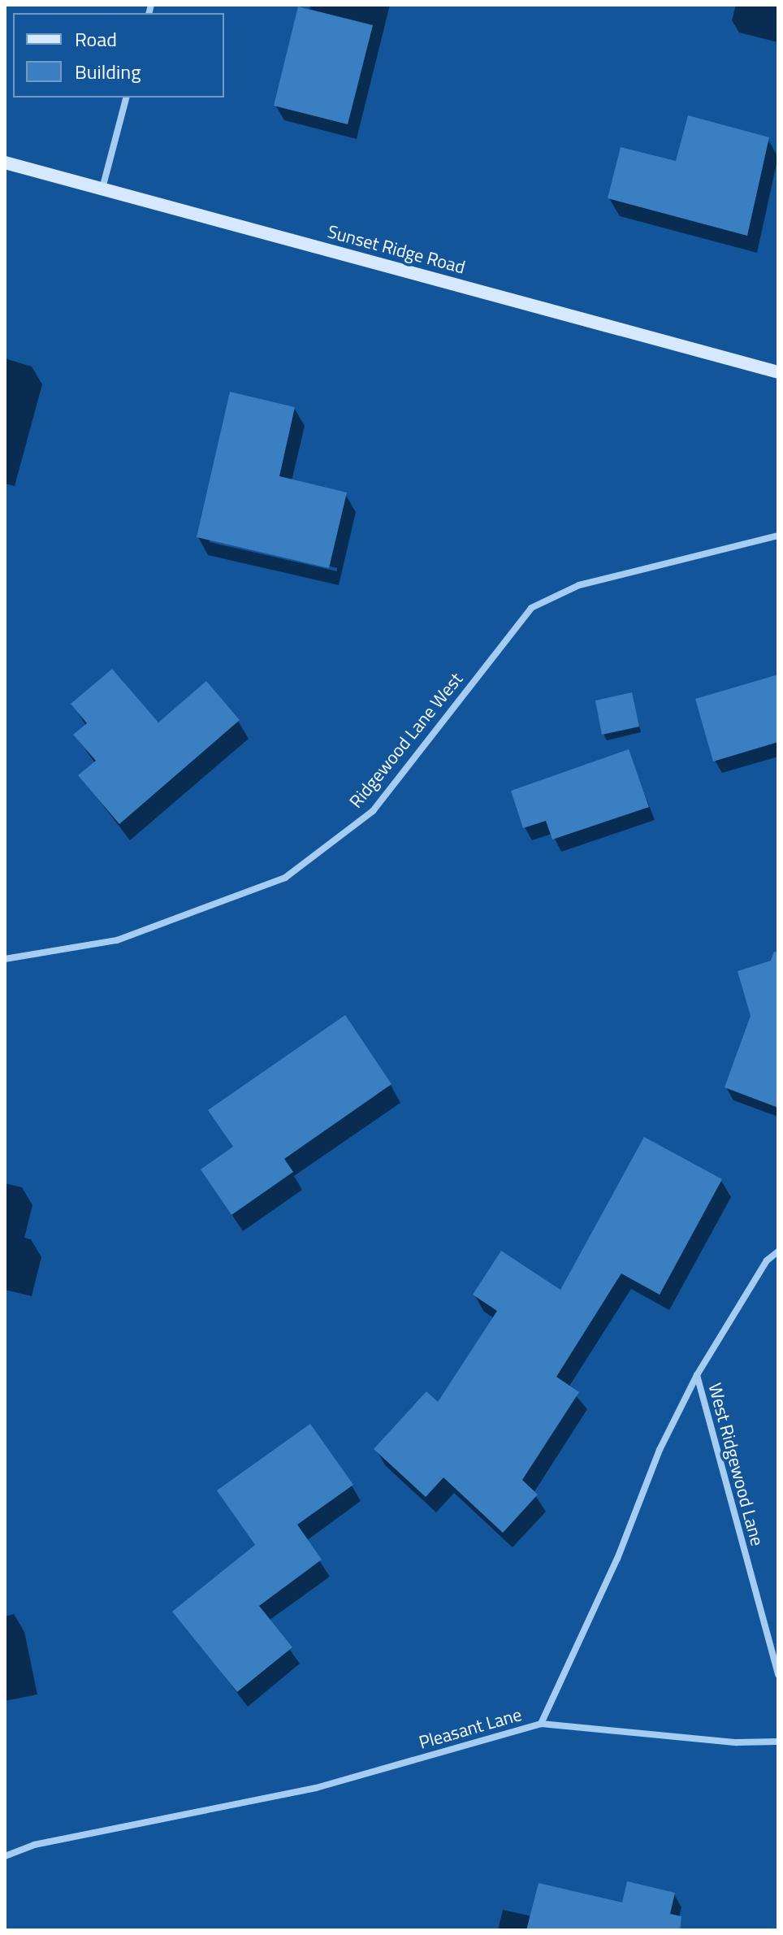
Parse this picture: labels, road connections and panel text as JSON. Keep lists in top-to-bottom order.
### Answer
{
  "streets": {
    "street": [
      "Sunset Ridge Road",
      "Ridgewood Lane West",
      "West Ridgewood Lane",
      "Pleasant Lane"
    ]
  },
  "crossings": [
    ["West Ridgewood Lane", "Pleasant Lane"]
  ],
  "legend": ["Road", "Building"]
}
